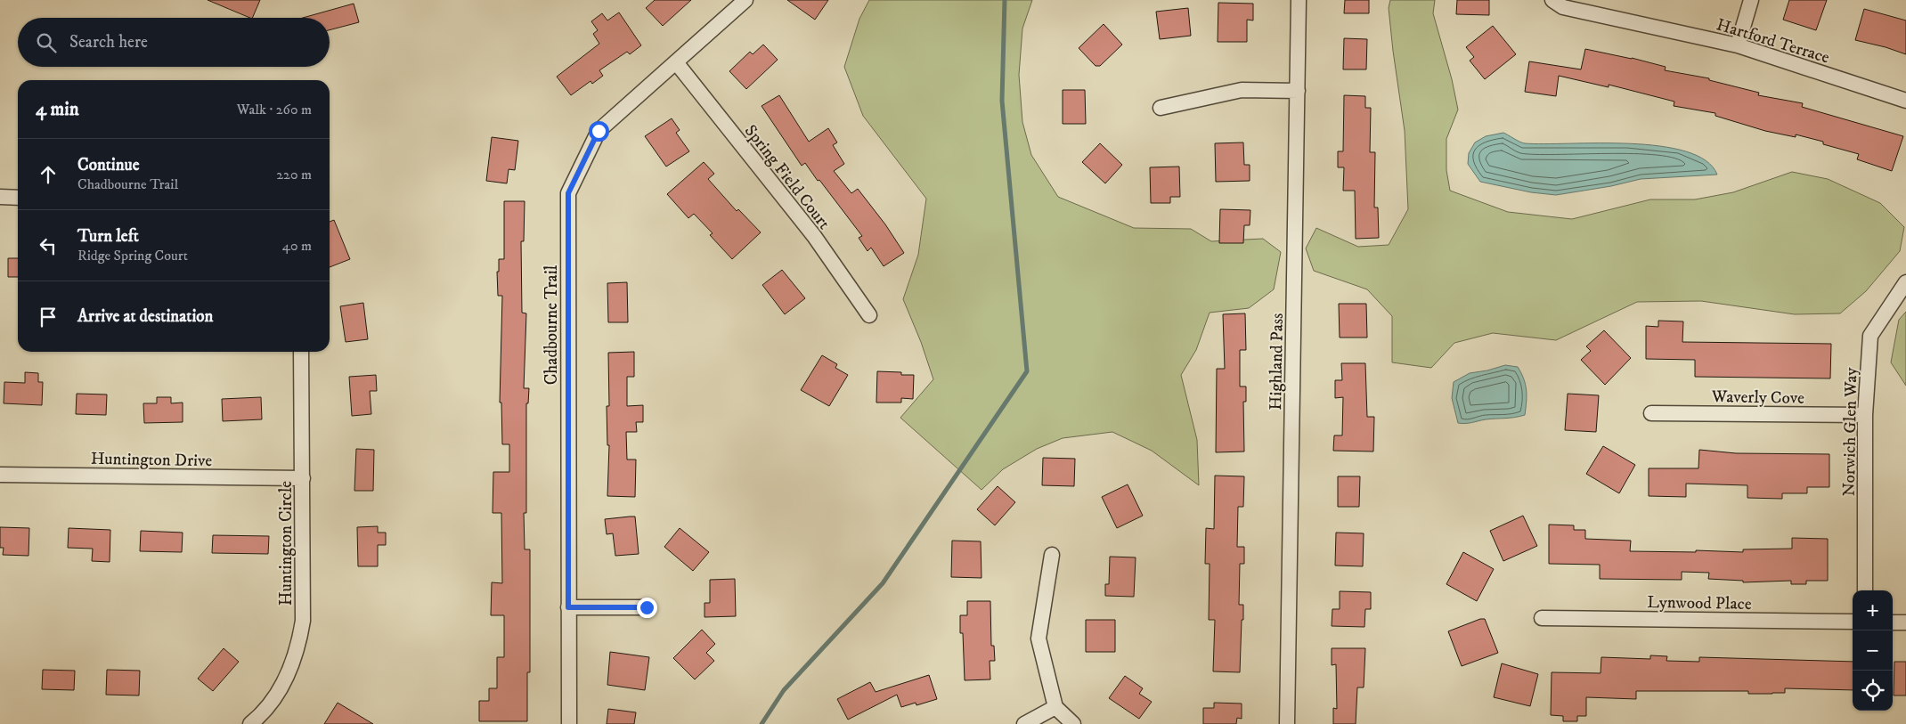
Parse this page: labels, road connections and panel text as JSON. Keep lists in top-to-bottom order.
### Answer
{
  "streets": {
    "street": [
      "Hartford Terrace",
      "Spring Field Court",
      "Chadbourne Trail",
      "Highland Pass",
      "Waverly Cove",
      "Norwich Glen Way",
      "Huntington Drive",
      "Huntington Circle",
      "Lynwood Place"
    ]
  },
  "crossings": [
    ["Spring Field Court", "Chadbourne Trail"],
    ["Waverly Cove", "Norwich Glen Way"],
    ["Huntington Drive", "Huntington Circle"]
  ],
  "page": {
    "search": "Search here",
    "heading": ["4 min", "Walk · 260 m"],
    "list": [
      ["Continue", "Chadbourne Trail", "220 m"],
      ["Turn left", "Ridge Spring Court", "40 m"],
      "Arrive at destination"
    ],
    "map_buttons": ["+", "−"]
  }
}
